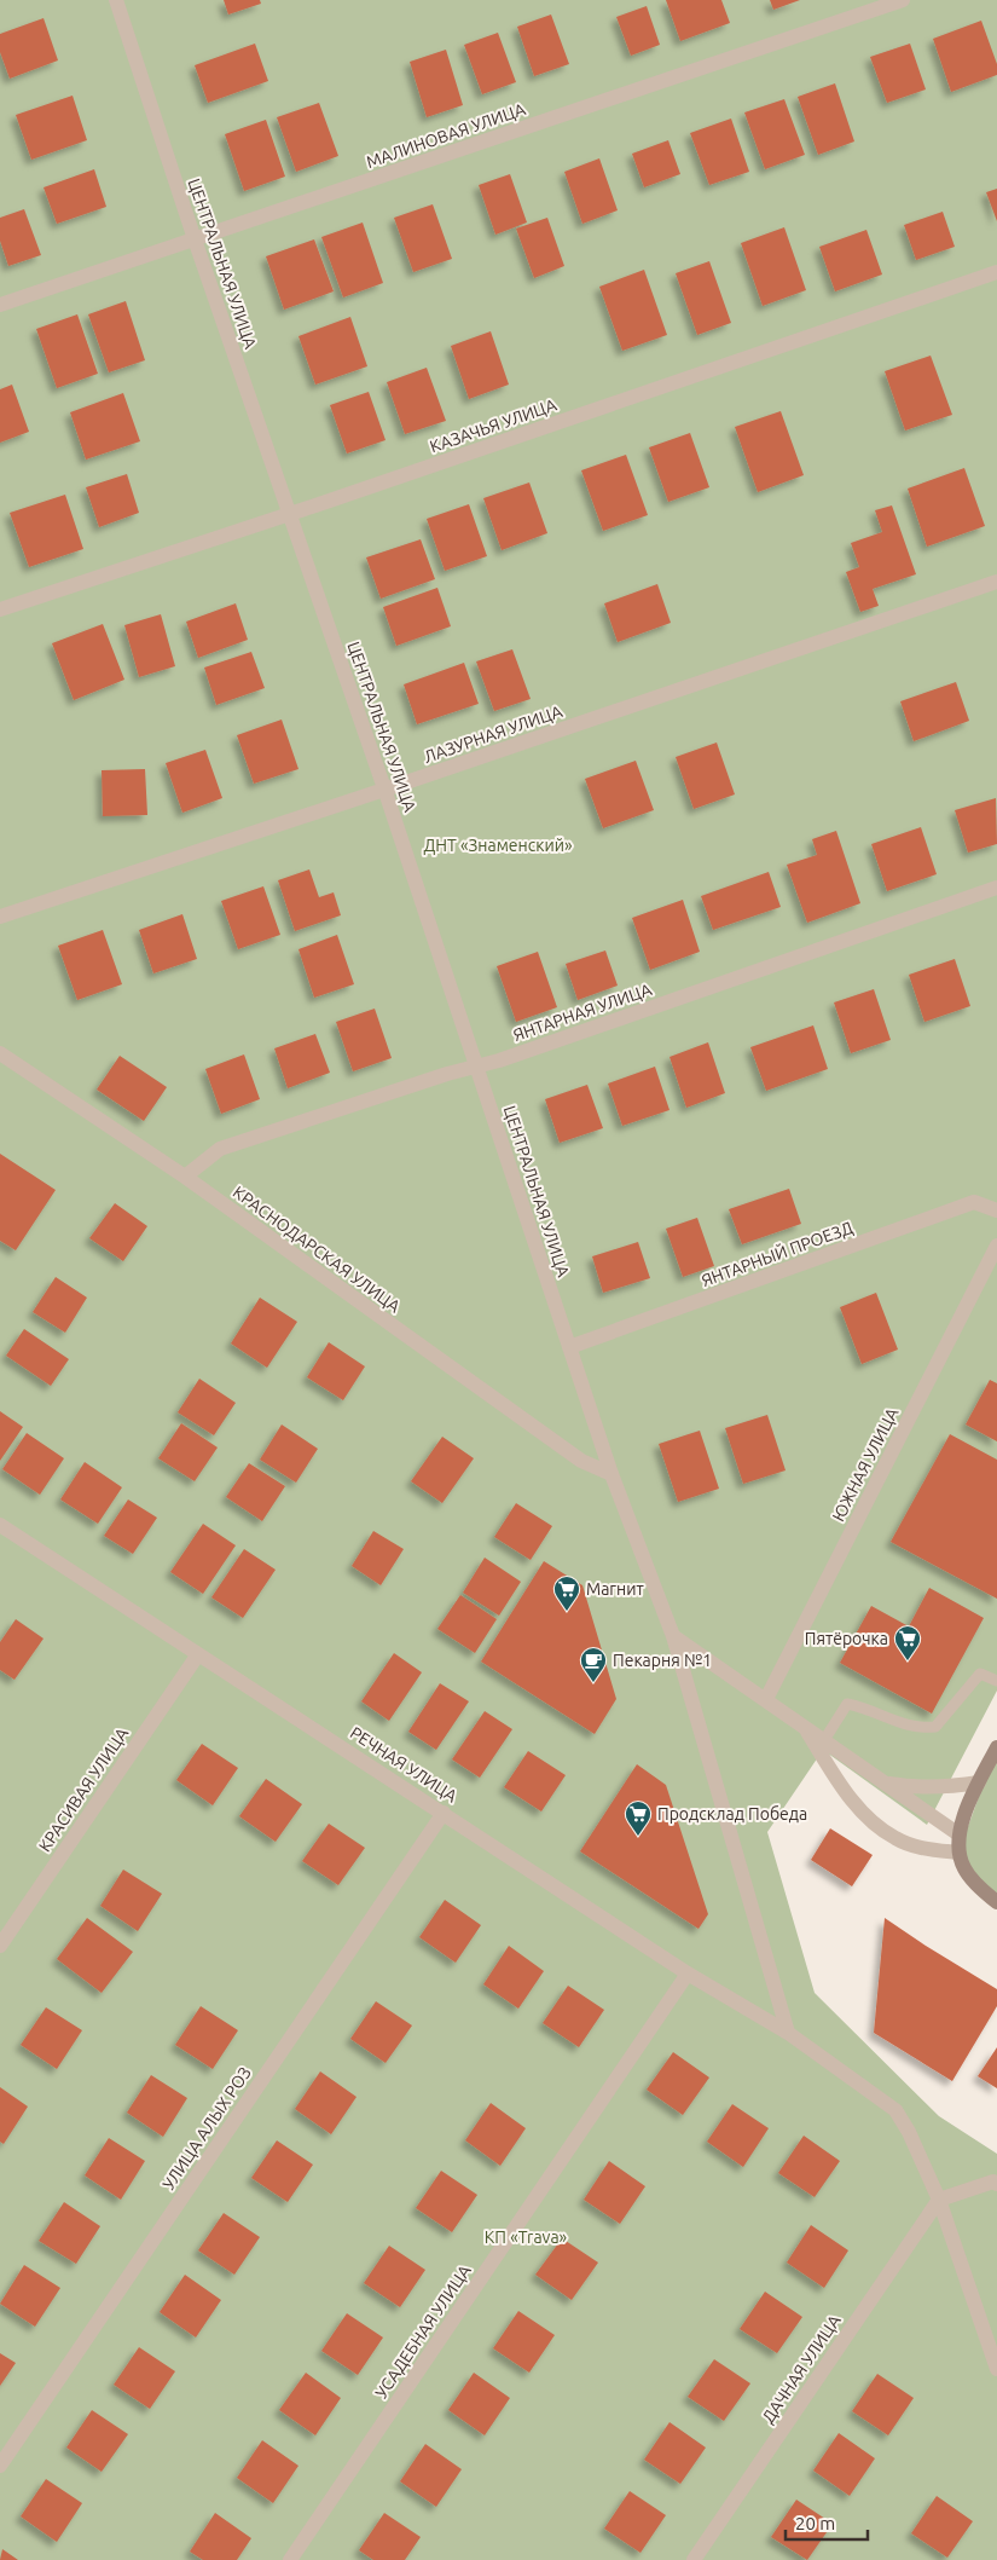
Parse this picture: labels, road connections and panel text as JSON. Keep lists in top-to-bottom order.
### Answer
{
  "streets": {
    "street": [
      "МАЛИНОВАЯ УЛИЦА",
      "ЦЕНТРАЛЬНАЯ УЛИЦА",
      "КАЗАЧЬЯ УЛИЦА",
      "ЛАЗУРНАЯ УЛИЦА",
      "ЯНТАРНАЯ УЛИЦА",
      "КРАСНОДАРСКАЯ УЛИЦА",
      "ЯНТАРНЫЙ ПРОЕЗД",
      "ЮЖНАЯ УЛИЦА",
      "РЕЧНАЯ УЛИЦА",
      "КРАСИВАЯ УЛИЦА",
      "УЛИЦА АЛЫХ РОЗ",
      "УСАДЕБНАЯ УЛИЦА",
      "ДАЧНАЯ УЛИЦА"
    ]
  },
  "crossings": [
    ["МАЛИНОВАЯ УЛИЦА", "ЦЕНТРАЛЬНАЯ УЛИЦА"],
    ["ЦЕНТРАЛЬНАЯ УЛИЦА", "КАЗАЧЬЯ УЛИЦА"],
    ["ЦЕНТРАЛЬНАЯ УЛИЦА", "ЛАЗУРНАЯ УЛИЦА"],
    ["ЦЕНТРАЛЬНАЯ УЛИЦА", "ЯНТАРНАЯ УЛИЦА"],
    ["ЦЕНТРАЛЬНАЯ УЛИЦА", "КРАСНОДАРСКАЯ УЛИЦА"],
    ["ЦЕНТРАЛЬНАЯ УЛИЦА", "ЯНТАРНЫЙ ПРОЕЗД"],
    ["ЦЕНТРАЛЬНАЯ УЛИЦА", "РЕЧНАЯ УЛИЦА"],
    ["ЯНТАРНАЯ УЛИЦА", "КРАСНОДАРСКАЯ УЛИЦА"],
    ["РЕЧНАЯ УЛИЦА", "КРАСИВАЯ УЛИЦА"],
    ["РЕЧНАЯ УЛИЦА", "УЛИЦА АЛЫХ РОЗ"],
    ["РЕЧНАЯ УЛИЦА", "УСАДЕБНАЯ УЛИЦА"],
    ["РЕЧНАЯ УЛИЦА", "ДАЧНАЯ УЛИЦА"]
  ],
  "parks": ["ДНТ «Знаменский»", "КП «Trava»"],
  "places": {
    "supermarket": ["Магнит", "Пятёрочка", "Продсклад Победа"],
    "cafe": ["Пекарня №1"]
  },
  "scale_bar": "20 m"
}
